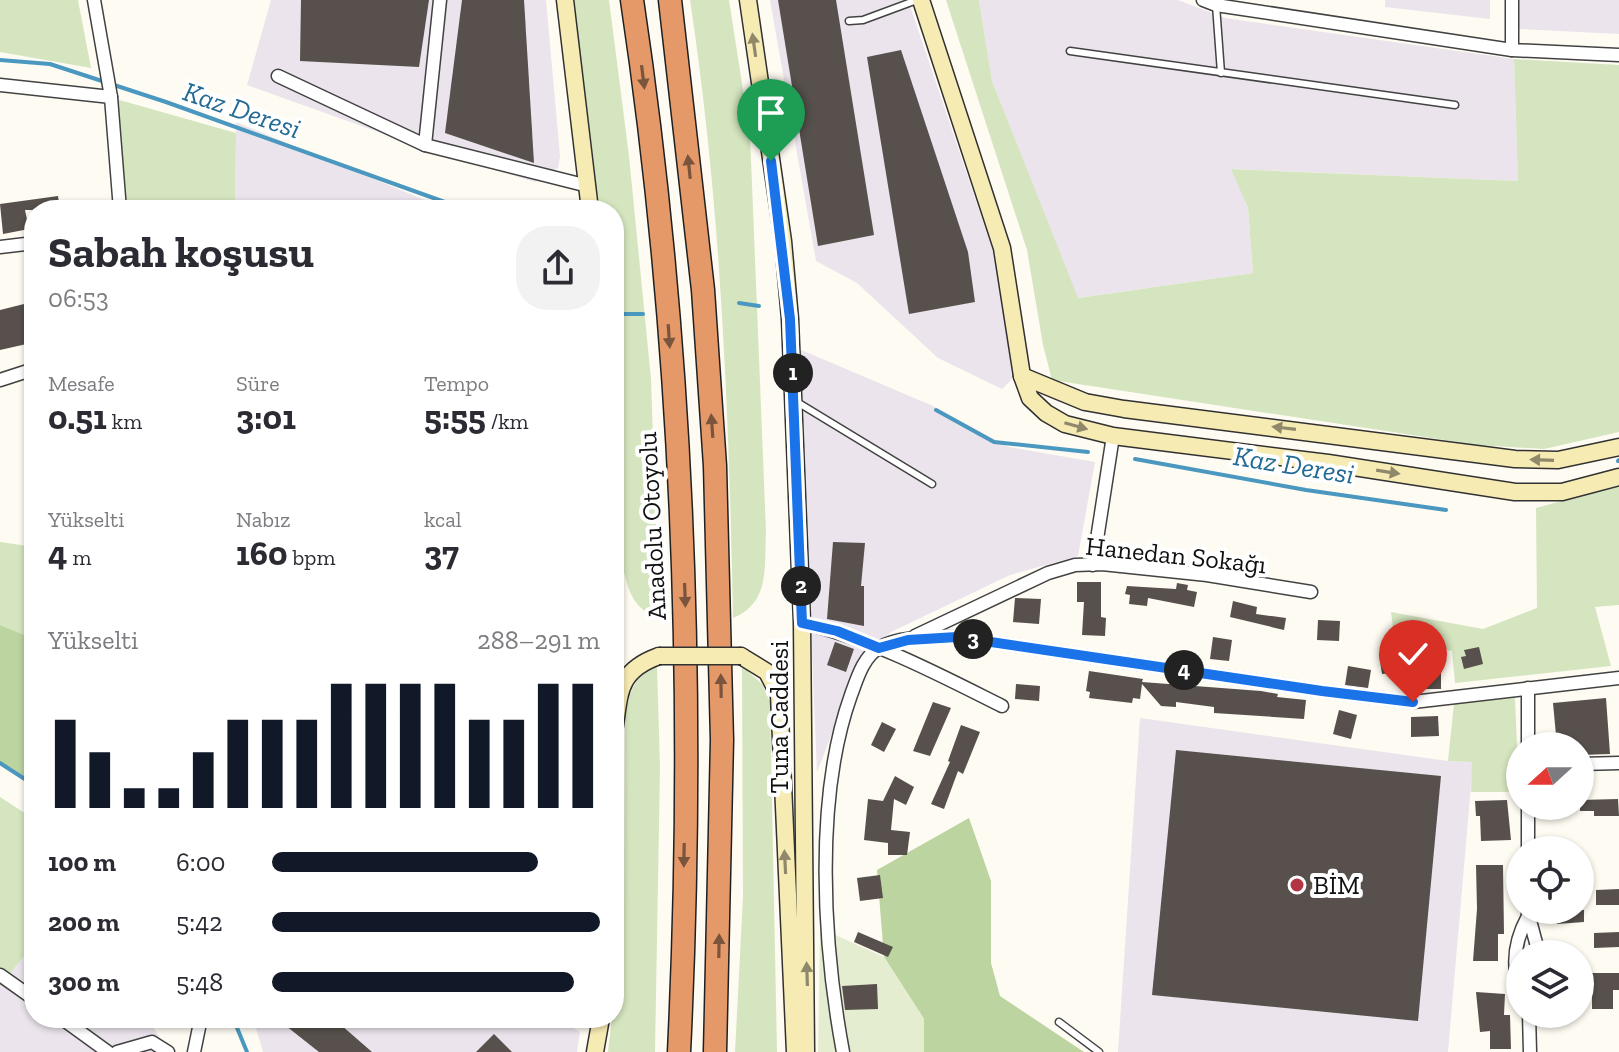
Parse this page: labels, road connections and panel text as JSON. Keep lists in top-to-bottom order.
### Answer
{
  "streets": {
    "highway": ["Anadolu Otoyolu"],
    "main road": ["Tuna Caddesi"],
    "street": ["Hanedan Sokağı"]
  },
  "one_way": ["Tuna Caddesi"],
  "water": ["Kaz Deresi"],
  "places": ["BİM"],
  "north": "left",
  "page": {
    "heading": ["Sabah koşusu", "06:53"],
    "stats": [
      ["Mesafe", "0.51 km"],
      ["Süre", "3:01"],
      ["Tempo", "5:55 /km"],
      ["Yükselti", "4 m"],
      ["Nabız", "160 bpm"],
      ["kcal", "37"]
    ],
    "pins": [
      "1",
      "2",
      "3",
      "4"
    ],
    "chart": ["Yükselti", "288–291 m"],
    "list": [
      {
        "name": "100 m",
        "note": "6:00"
      },
      {
        "name": "200 m",
        "note": "5:42"
      },
      {
        "name": "300 m",
        "note": "5:48"
      }
    ]
  }
}
